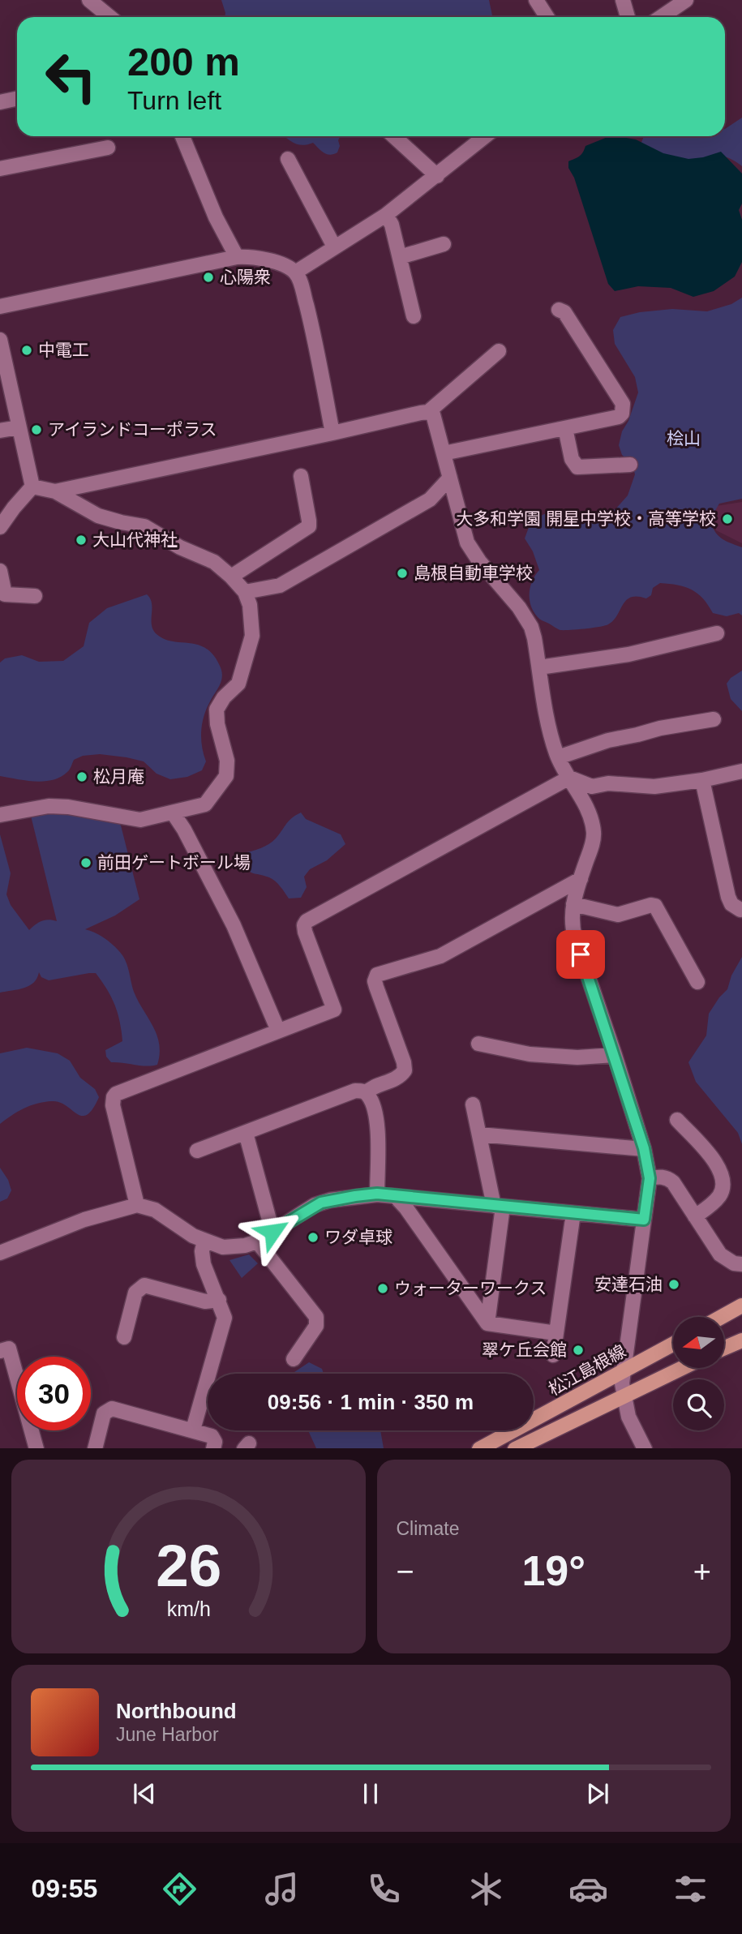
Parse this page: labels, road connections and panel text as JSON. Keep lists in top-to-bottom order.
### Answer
{
  "streets": {
    "main road": ["松江島根線"]
  },
  "parks": ["桧山"],
  "places": [
    "心陽衆",
    "中電工",
    "アイランドコーポラス",
    "大多和学園 開星中学校・高等学校",
    "大山代神社",
    "島根自動車学校",
    "松月庵",
    "前田ゲートボール場",
    "ワダ卓球",
    "安達石油",
    "ウォーターワークス",
    "翠ケ丘会館"
  ],
  "north": "left",
  "page": {
    "turn": ["200 m", "Turn left"],
    "limit": "30",
    "trip": "09:56 · 1 min · 350 m",
    "tile": "Climate",
    "heat": ["−", "19°", "+"],
    "song": ["Northbound", "June Harbor"],
    "tabs": "09:55",
    "gauge": ["26", "km/h"]
  }
}
